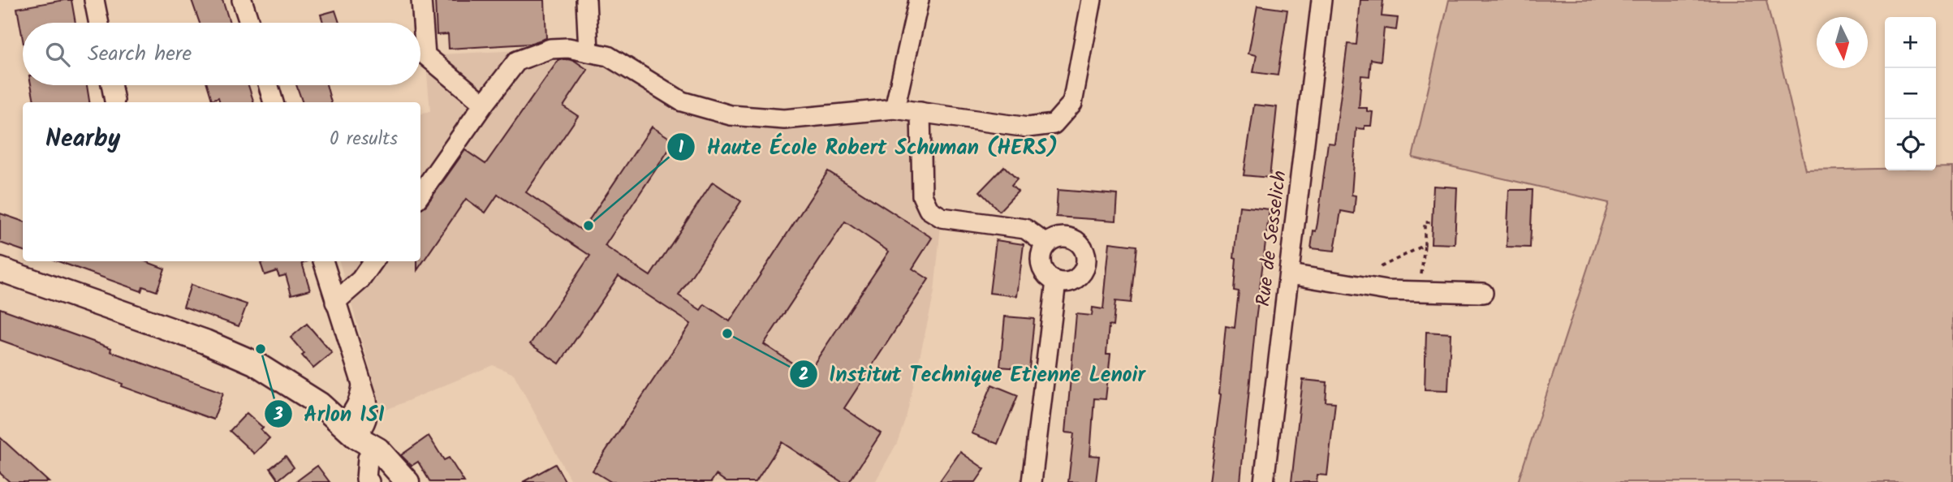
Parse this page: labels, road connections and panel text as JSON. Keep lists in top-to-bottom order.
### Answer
{
  "streets": {
    "street": ["Rue de Sesselich"]
  },
  "places": ["Haute École Robert Schuman (HERS)", "Institut Technique Etienne Lenoir", "Arlon ISI"],
  "north": "bottom",
  "page": {
    "map_buttons": ["+", "−"],
    "search": "Search here",
    "heading": ["Nearby", "0 results"]
  }
}
